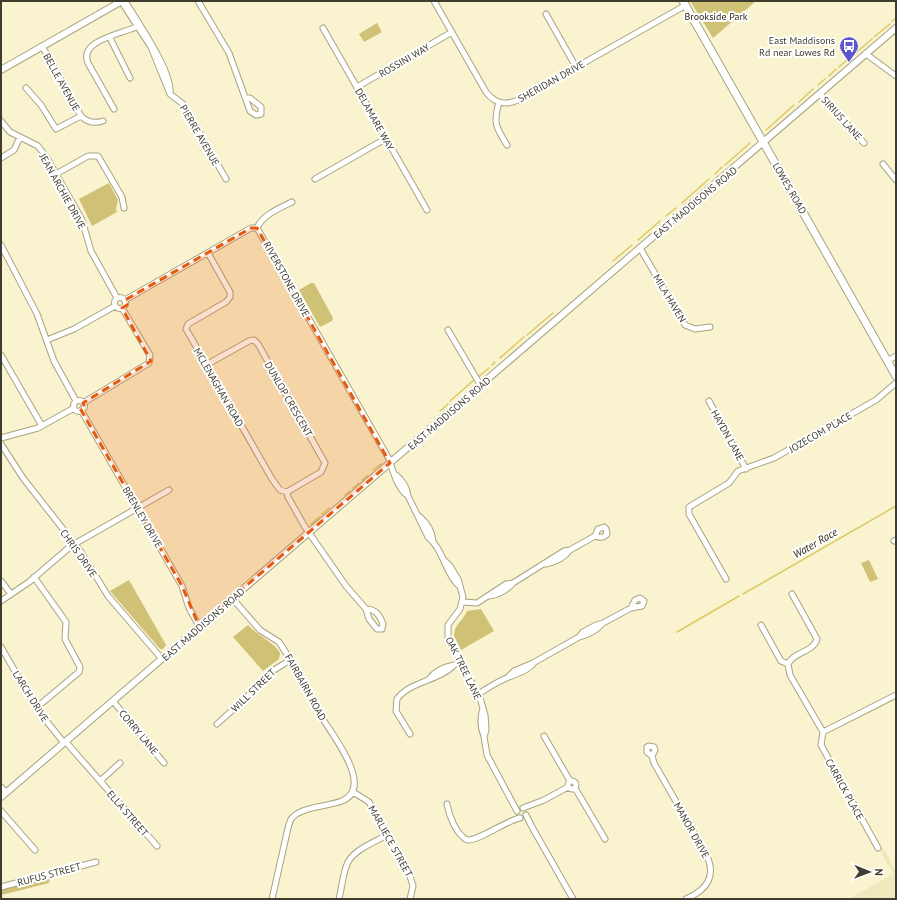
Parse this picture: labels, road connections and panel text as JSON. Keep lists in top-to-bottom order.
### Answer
{
  "streets": {
    "main road": ["LOWES ROAD"],
    "street": [
      "ROSSINI WAY",
      "SHERIDAN DRIVE",
      "BELLE AVENUE",
      "SIRIUS LANE",
      "DELAMARE WAY",
      "PIERRE AVENUE",
      "JEAN ARCHIE DRIVE",
      "EAST MADDISONS ROAD",
      "RIVERSTONE DRIVE",
      "MILA HAVEN",
      "MCLENAGHAN ROAD",
      "DUNLOP CRESCENT",
      "JOZECOM PLACE",
      "HAYDN LANE",
      "BRENLEY DRIVE",
      "CHRIS DRIVE",
      "OAK TREE LANE",
      "FAIRBAIRN ROAD",
      "WILL STREET",
      "LARCH DRIVE",
      "CORRY LANE",
      "CARRICK PLACE",
      "ELLA STREET",
      "MANOR DRIVE",
      "MARLIECE STREET",
      "RUFUS STREET"
    ]
  },
  "crossings": [
    ["ROSSINI WAY", "DELAMARE WAY"],
    ["SHERIDAN DRIVE", "LOWES ROAD"],
    ["SIRIUS LANE", "EAST MADDISONS ROAD"],
    ["LOWES ROAD", "EAST MADDISONS ROAD"],
    ["EAST MADDISONS ROAD", "RIVERSTONE DRIVE"],
    ["EAST MADDISONS ROAD", "MILA HAVEN"],
    ["EAST MADDISONS ROAD", "MCLENAGHAN ROAD"],
    ["EAST MADDISONS ROAD", "BRENLEY DRIVE"],
    ["EAST MADDISONS ROAD", "CHRIS DRIVE"],
    ["EAST MADDISONS ROAD", "FAIRBAIRN ROAD"],
    ["EAST MADDISONS ROAD", "LARCH DRIVE"],
    ["EAST MADDISONS ROAD", "CORRY LANE"],
    ["EAST MADDISONS ROAD", "ELLA STREET"],
    ["MCLENAGHAN ROAD", "DUNLOP CRESCENT"],
    ["JOZECOM PLACE", "HAYDN LANE"],
    ["FAIRBAIRN ROAD", "WILL STREET"],
    ["FAIRBAIRN ROAD", "MARLIECE STREET"],
    ["LARCH DRIVE", "ELLA STREET"]
  ],
  "water": ["Water Race"],
  "parks": ["Brookside Park"],
  "places": {
    "bus stop": ["East Maddisons Rd near Lowes Rd"]
  },
  "north": "right"
}
